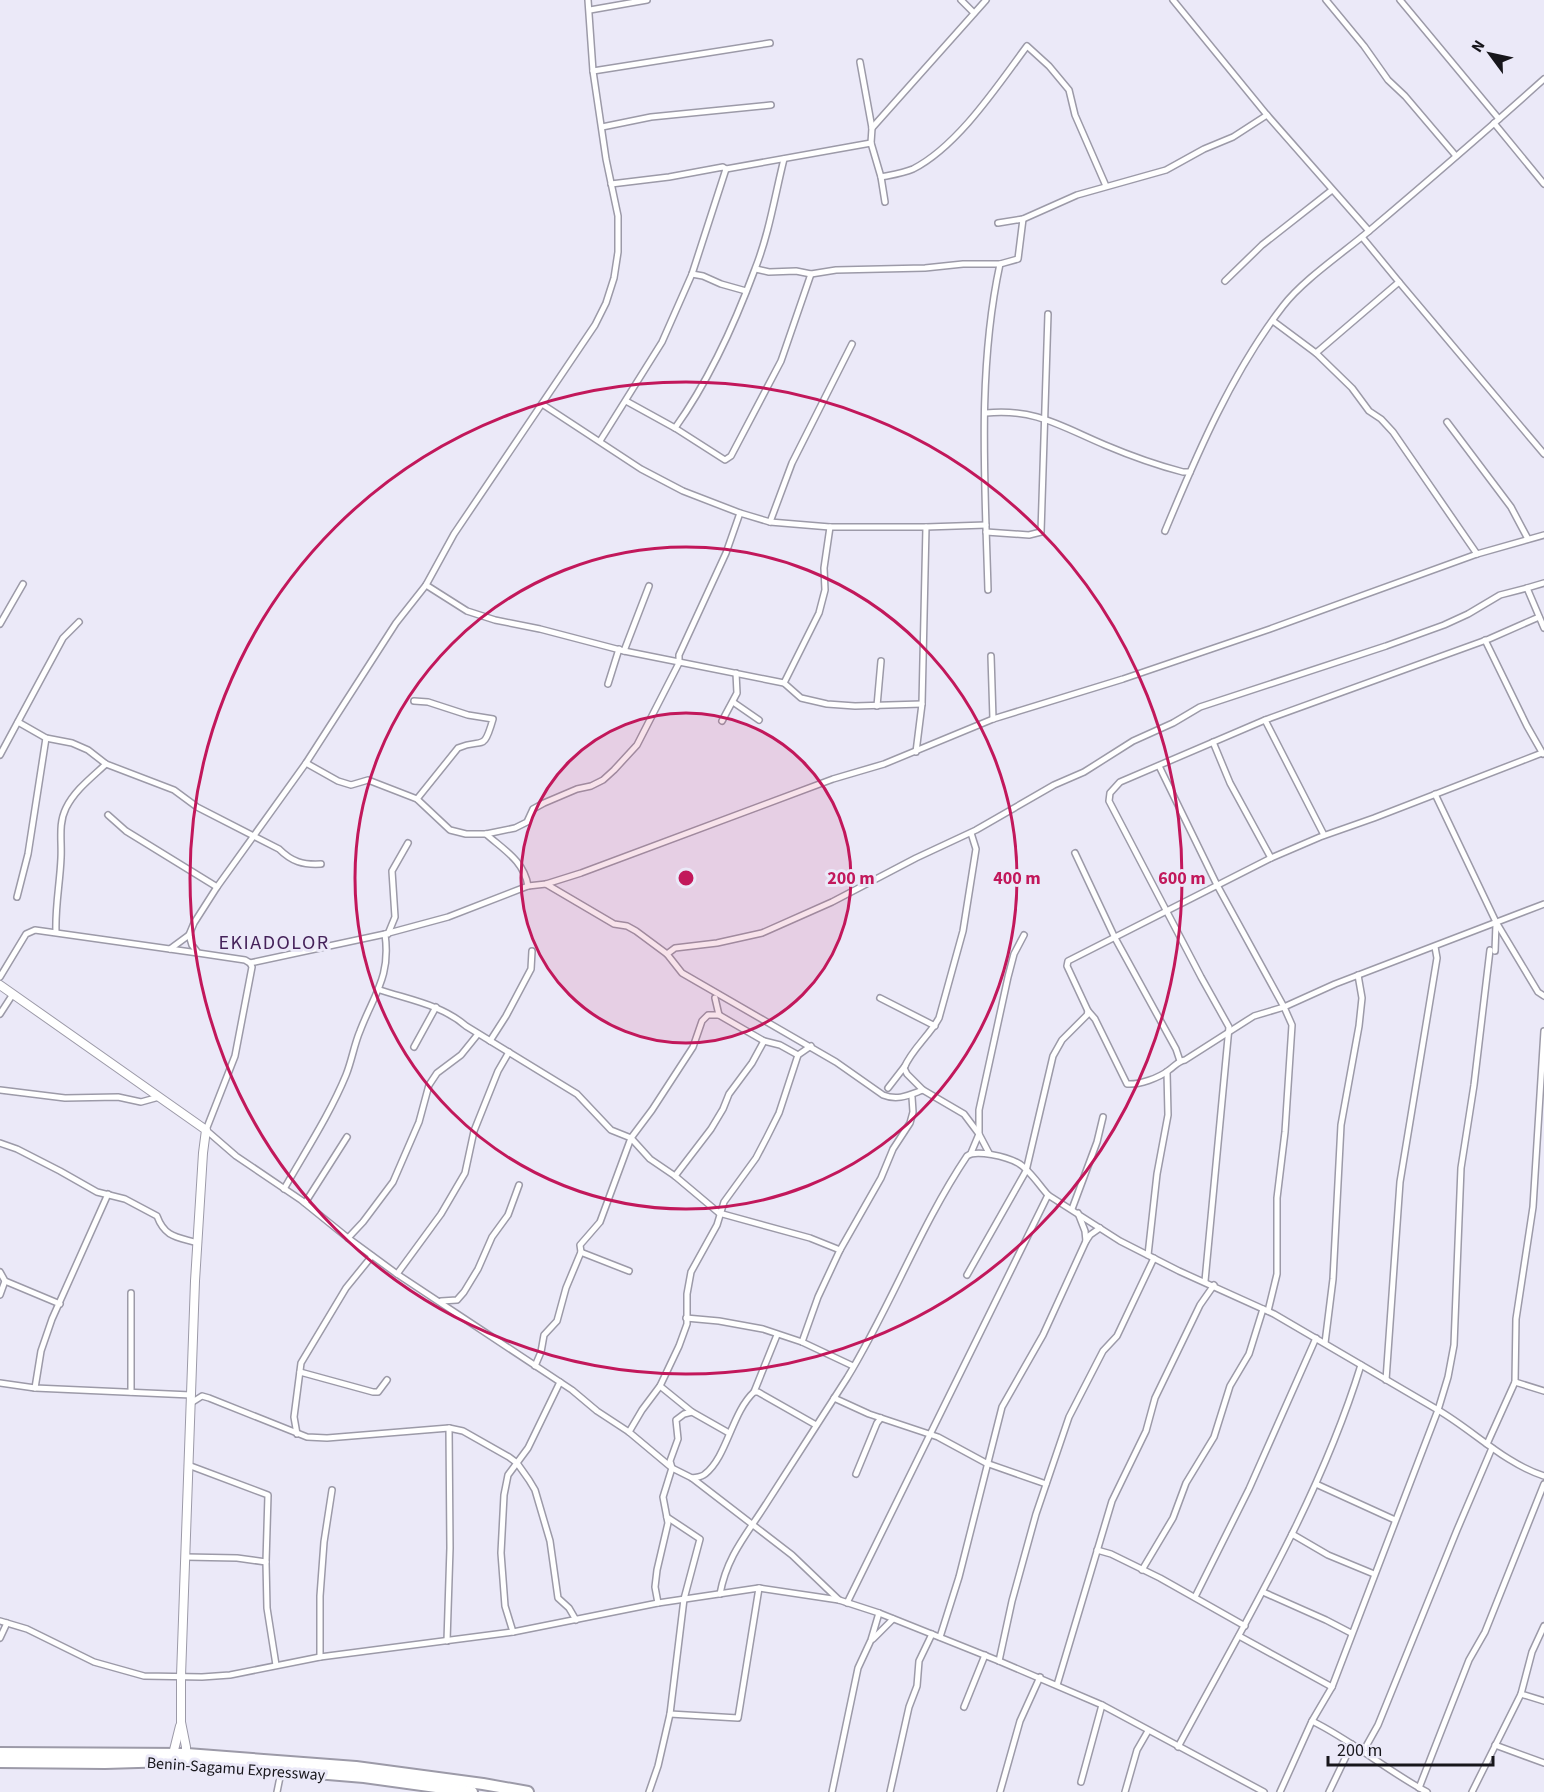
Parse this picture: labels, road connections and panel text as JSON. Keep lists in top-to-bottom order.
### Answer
{
  "streets": {
    "highway": ["Benin-Sagamu Expressway"]
  },
  "districts": ["EKIADOLOR"],
  "scale_bar": "200 m",
  "north": "top left",
  "rings": ["200 m", "400 m", "600 m"]
}
